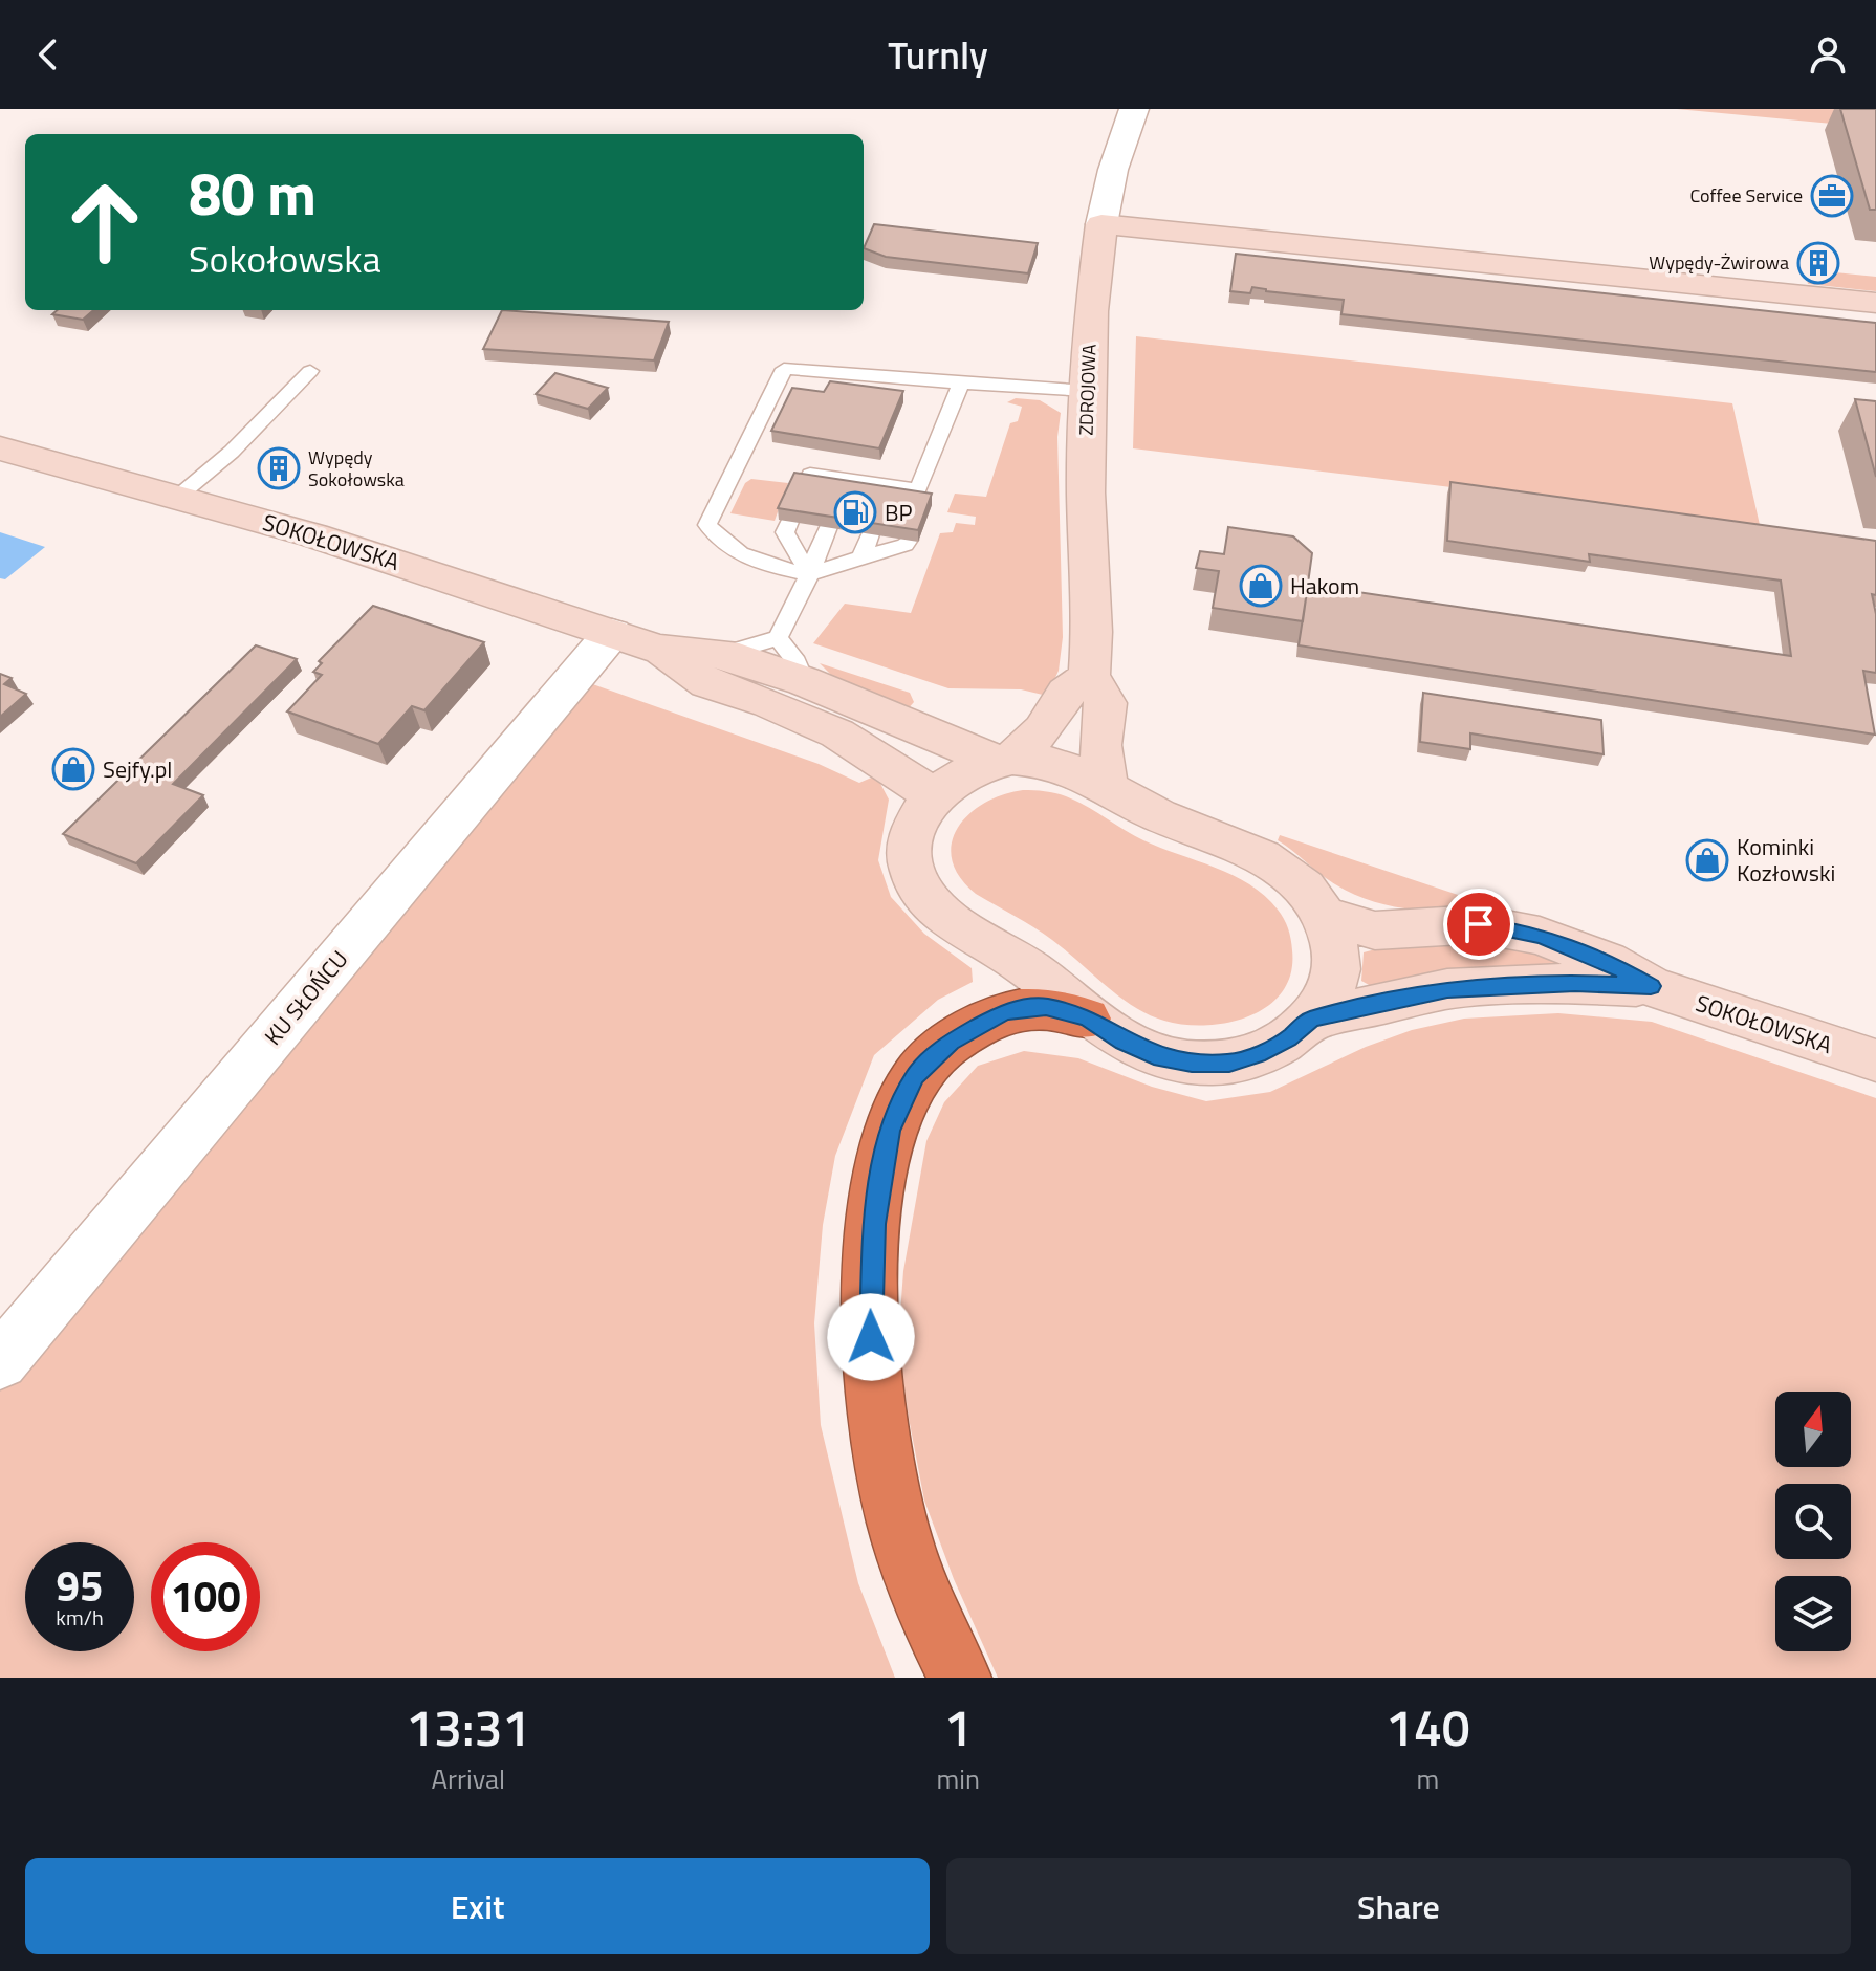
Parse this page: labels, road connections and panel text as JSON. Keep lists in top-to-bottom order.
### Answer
{
  "streets": {
    "street": ["ZDROJOWA", "SOKOŁOWSKA", "KU SŁOŃCU"]
  },
  "crossings": [
    ["SOKOŁOWSKA", "KU SŁOŃCU"]
  ],
  "places": {
    "office": ["Coffee Service"],
    "building": ["Wypędy-Żwirowa", "Wypędy Sokołowska"],
    "fuel station": ["BP"],
    "shop": ["Hakom", "Sejfy.pl", "Kominki Kozłowski"]
  },
  "north": "top",
  "page": {
    "header": "Turnly",
    "turn": ["80 m", "Sokołowska"],
    "speed": "95 km/h",
    "limit": "100",
    "eta": [
      "13:31",
      "Arrival",
      "1",
      "min",
      "140",
      "m"
    ],
    "buttons": ["Exit", "Share"]
  }
}
